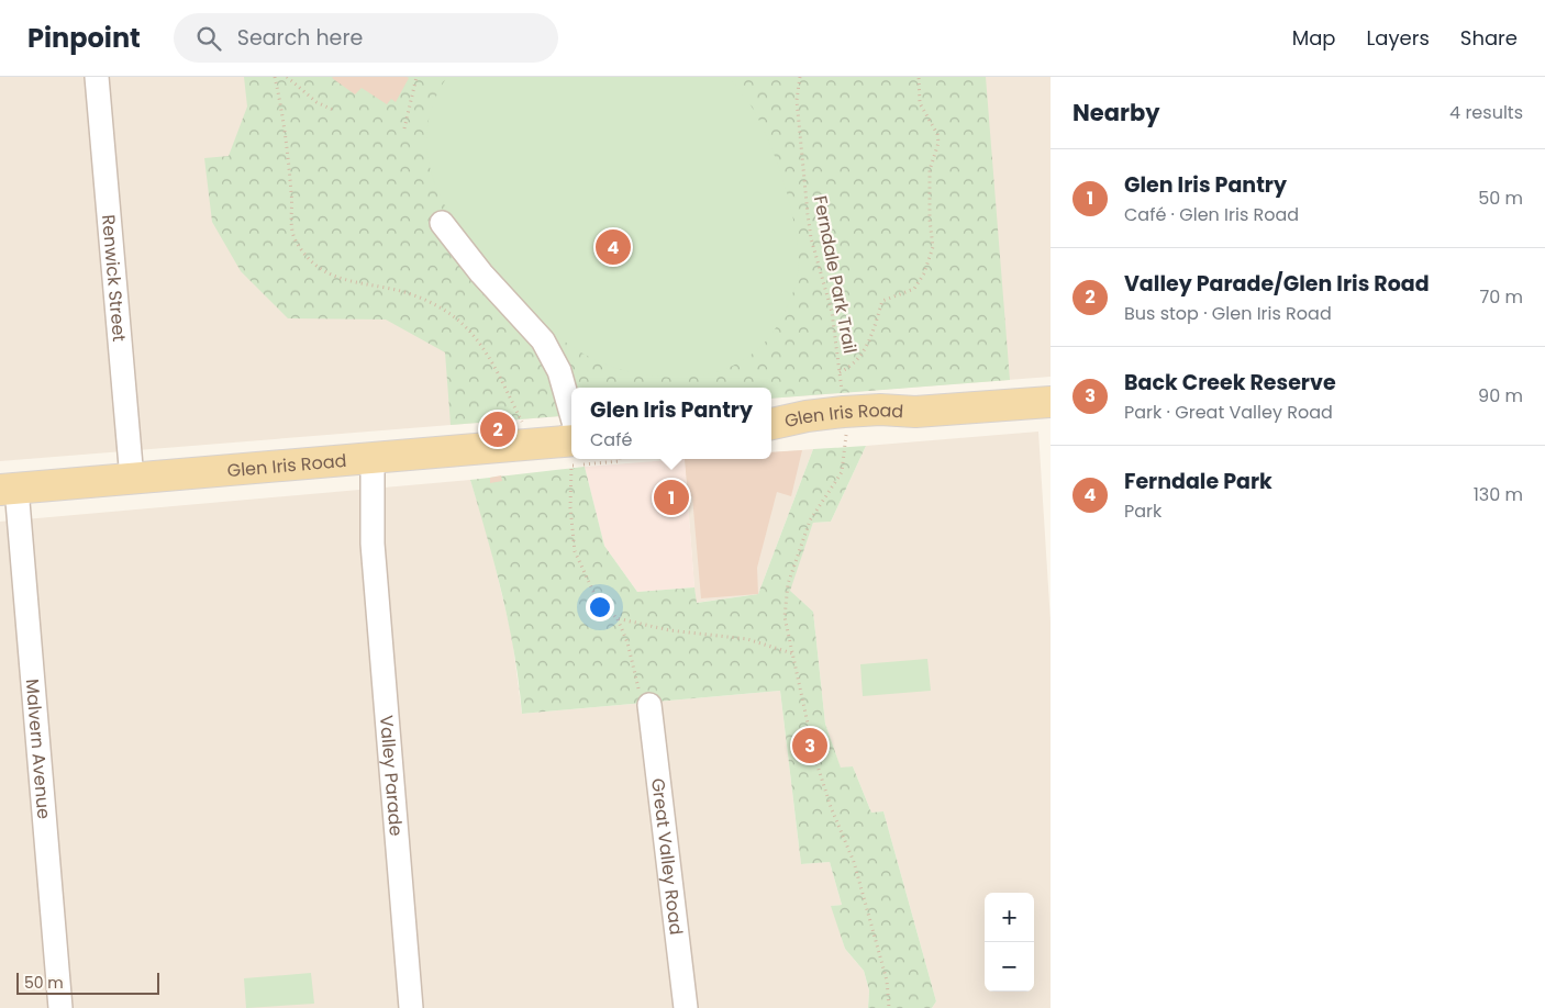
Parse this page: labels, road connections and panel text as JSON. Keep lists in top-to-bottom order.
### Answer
{
  "streets": {
    "main road": ["Glen Iris Road"],
    "street": [
      "Renwick Street",
      "Malvern Avenue",
      "Valley Parade",
      "Great Valley Road"
    ],
    "path": ["Ferndale Park Trail"]
  },
  "crossings": [
    ["Ferndale Park Trail", "Glen Iris Road"],
    ["Renwick Street", "Glen Iris Road"],
    ["Glen Iris Road", "Malvern Avenue"],
    ["Glen Iris Road", "Valley Parade"]
  ],
  "scale_bar": "50 m",
  "page": {
    "header": "Pinpoint",
    "search": "Search here",
    "nav": ["Map", "Layers", "Share"],
    "heading": ["Nearby", "4 results"],
    "list": [
      {
        "mark": "1",
        "name": "Glen Iris Pantry",
        "note": "Café · Glen Iris Road",
        "value": "50 m"
      },
      {
        "mark": "2",
        "name": "Valley Parade/Glen Iris Road",
        "note": "Bus stop · Glen Iris Road",
        "value": "70 m"
      },
      {
        "mark": "3",
        "name": "Back Creek Reserve",
        "note": "Park · Great Valley Road",
        "value": "90 m"
      },
      {
        "mark": "4",
        "name": "Ferndale Park",
        "note": "Park",
        "value": "130 m"
      }
    ],
    "pins": [
      "4",
      "2",
      "1",
      "3"
    ],
    "popup": ["Glen Iris Pantry", "Café"],
    "map_buttons": ["+", "−"],
    "scale": "50 m"
  }
}
